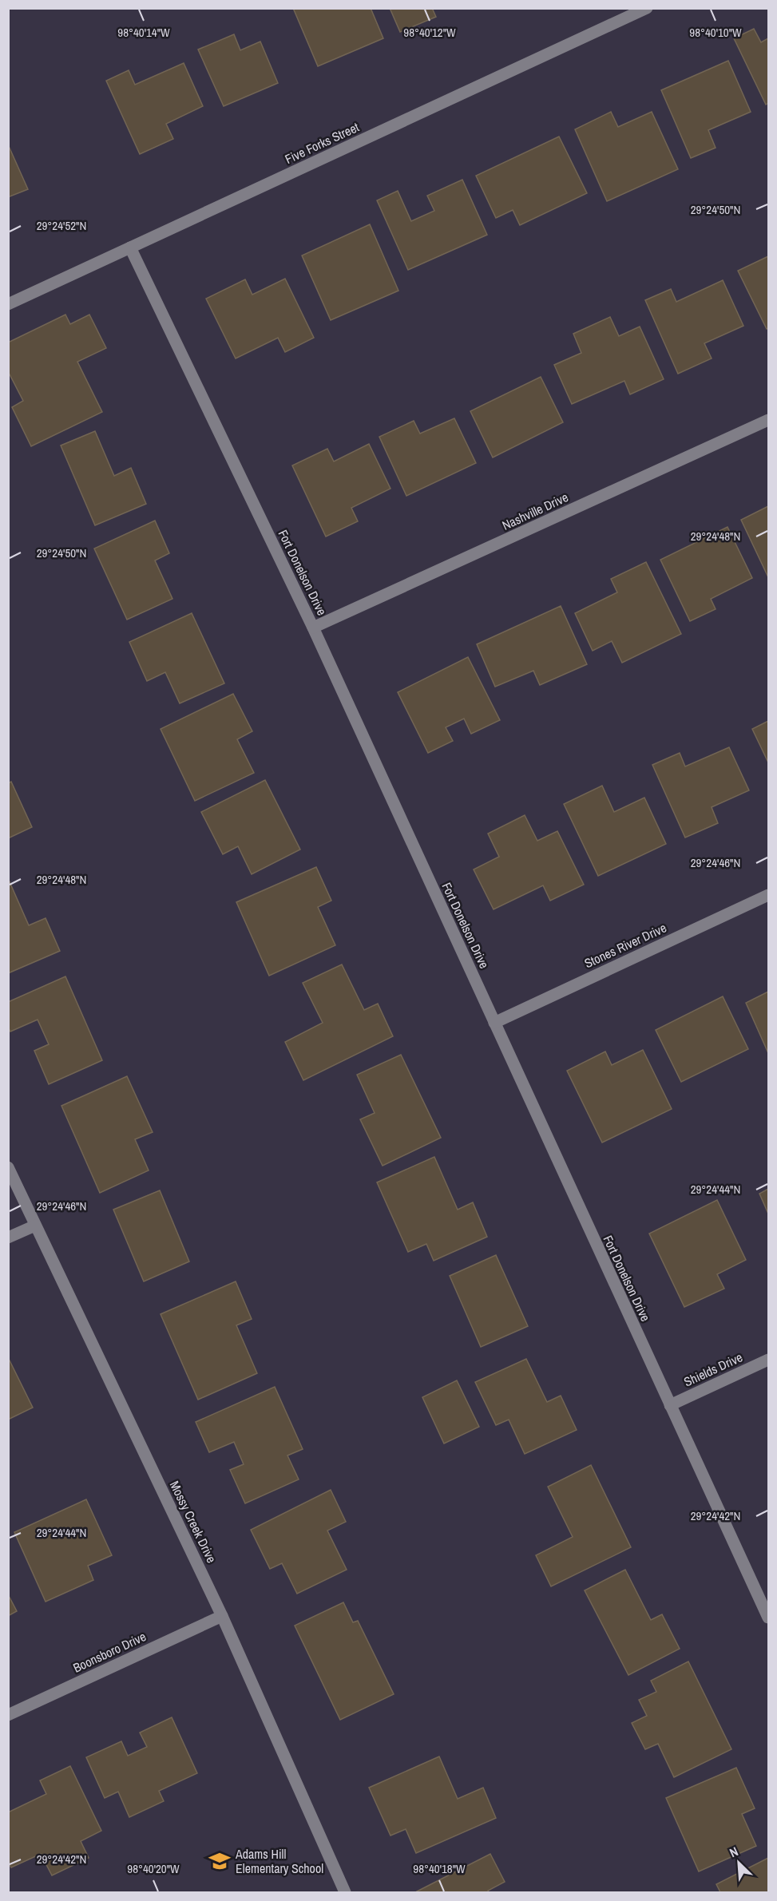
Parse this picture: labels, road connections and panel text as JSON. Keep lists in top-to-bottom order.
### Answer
{
  "streets": {
    "street": [
      "Five Forks Street",
      "Nashville Drive",
      "Fort Donelson Drive",
      "Stones River Drive",
      "Shields Drive",
      "Mossy Creek Drive",
      "Boonsboro Drive"
    ]
  },
  "crossings": [
    ["Five Forks Street", "Fort Donelson Drive"],
    ["Nashville Drive", "Fort Donelson Drive"],
    ["Fort Donelson Drive", "Stones River Drive"],
    ["Fort Donelson Drive", "Shields Drive"],
    ["Mossy Creek Drive", "Boonsboro Drive"]
  ],
  "places": {
    "school or university": ["Adams Hill Elementary School"]
  },
  "north": "top left",
  "coordinates": [
    "98°40'14\"W",
    "98°40'12\"W",
    "98°40'10\"W",
    "29°24'50\"N",
    "29°24'52\"N",
    "29°24'48\"N",
    "29°24'46\"N",
    "29°24'44\"N",
    "29°24'42\"N",
    "98°40'20\"W",
    "98°40'18\"W"
  ]
}
